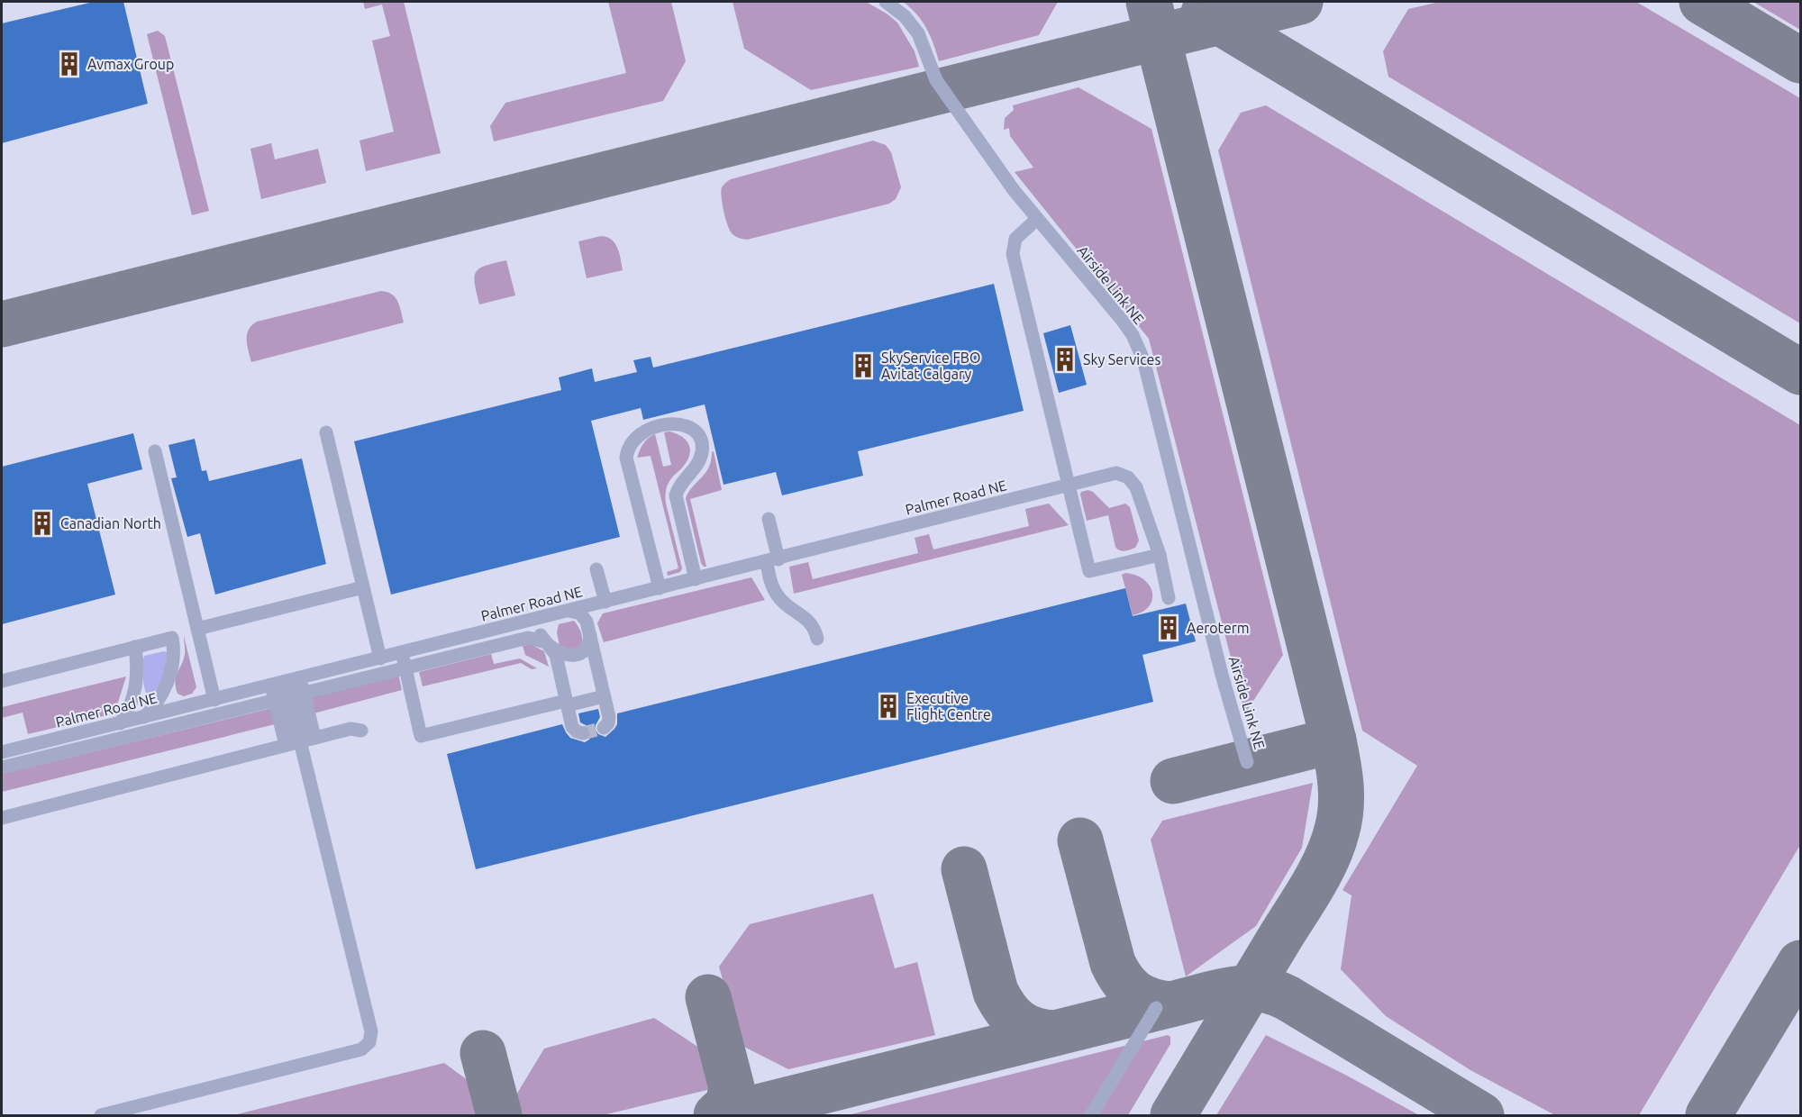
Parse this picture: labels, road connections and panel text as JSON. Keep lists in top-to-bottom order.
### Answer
{
  "streets": {
    "street": ["Airside Link NE", "Palmer Road NE"]
  },
  "places": {
    "building": [
      "Avmax Group",
      "Sky Services",
      "SkyService FBO Avitat Calgary",
      "Canadian North",
      "Aeroterm",
      "Executive Flight Centre"
    ]
  }
}
